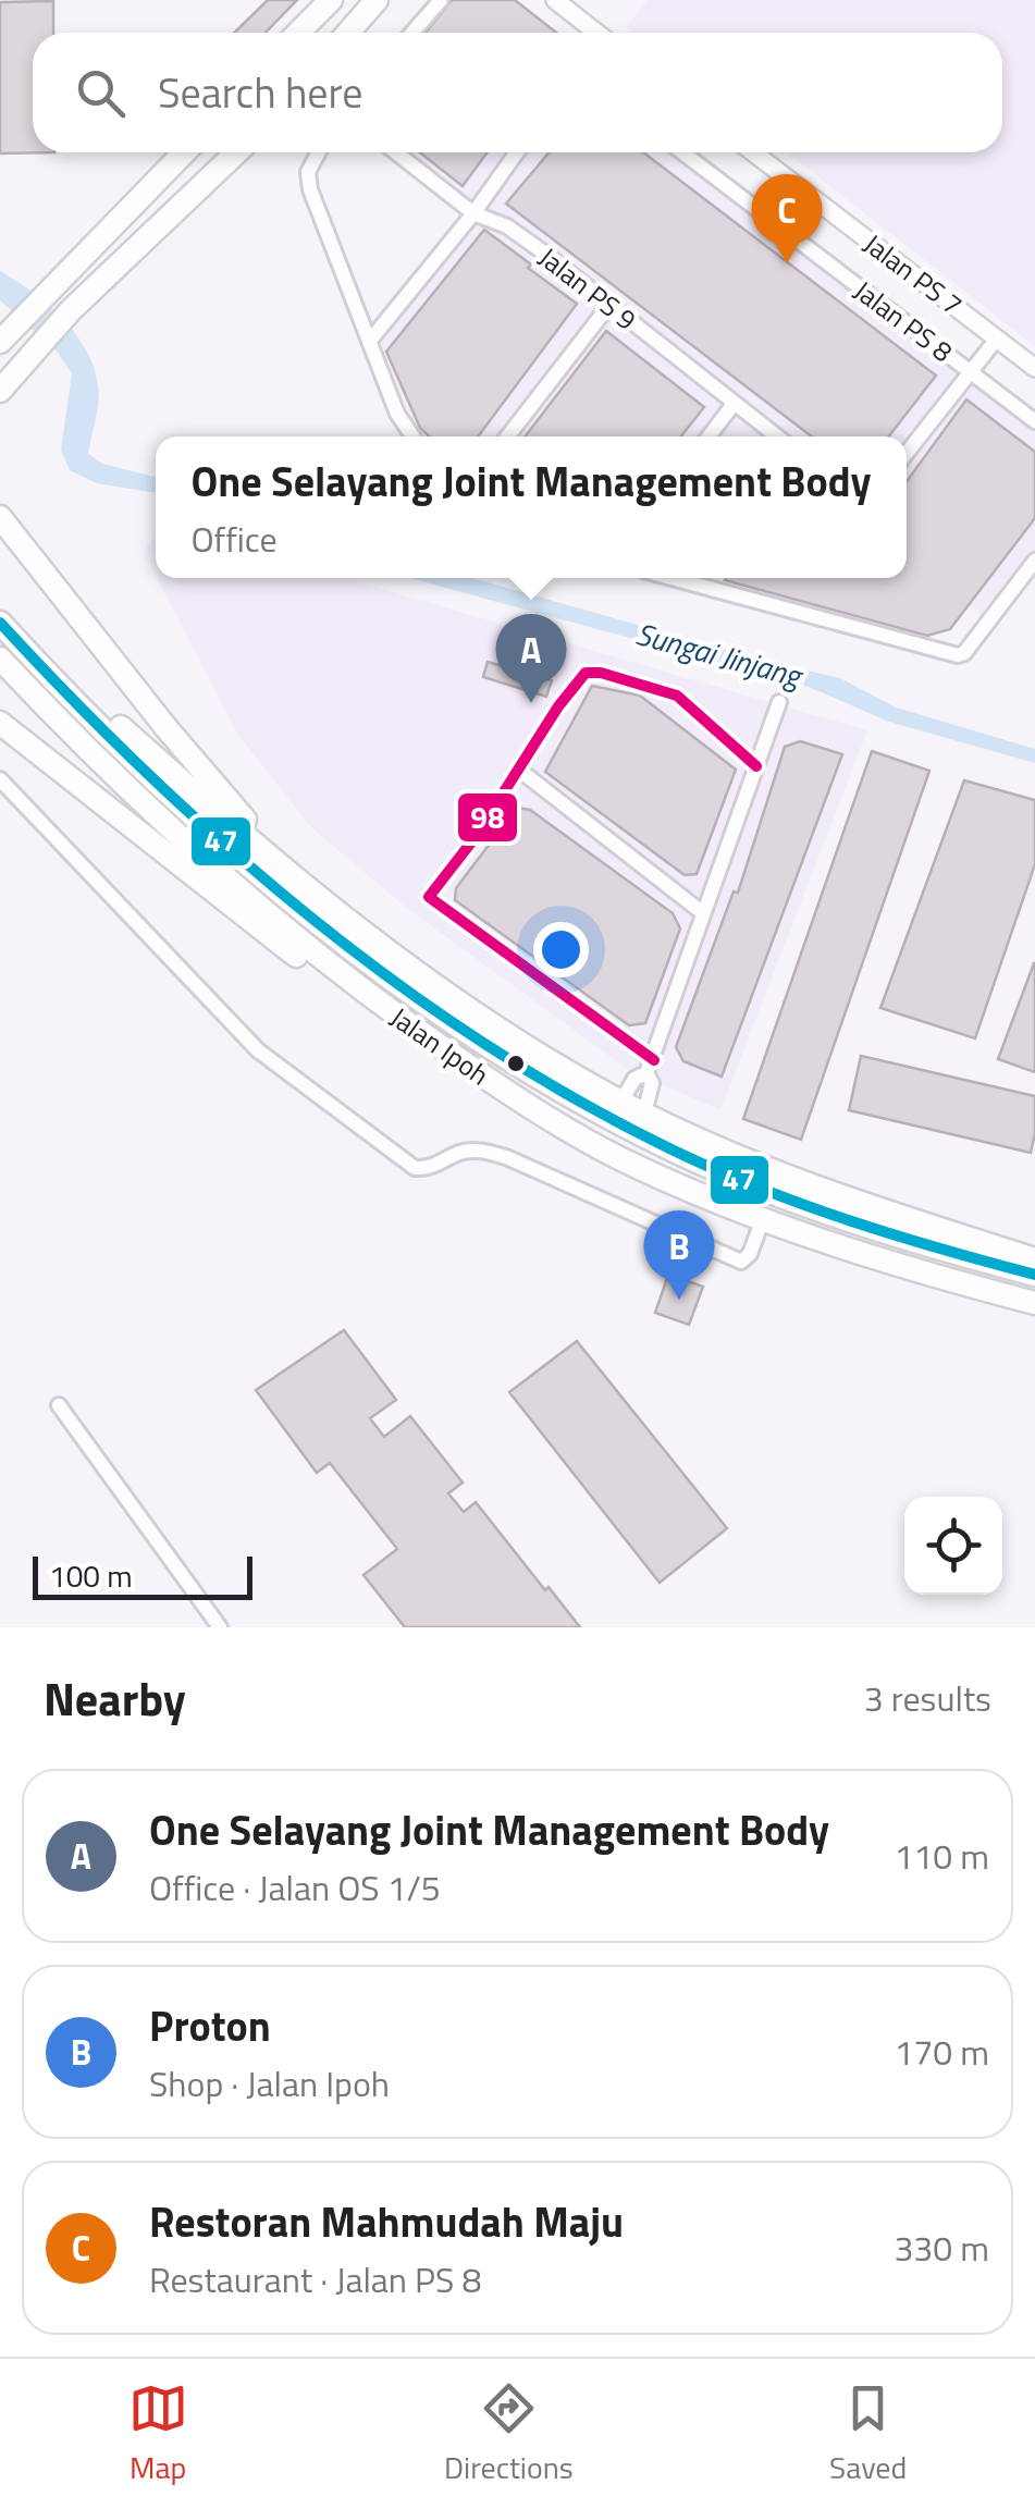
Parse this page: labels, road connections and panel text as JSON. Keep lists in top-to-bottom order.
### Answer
{
  "streets": {
    "main road": ["Jalan Ipoh"],
    "street": ["Jalan PS 7", "Jalan PS 9", "Jalan PS 8"]
  },
  "water": ["Sungai Jinjang"],
  "lines": ["transit line 47", "transit line 98"],
  "scale_bar": "100 m",
  "page": {
    "search": "Search here",
    "pins": ["C", "A", "B"],
    "popup": ["One Selayang Joint Management Body", "Office"],
    "scale": "100 m",
    "heading": ["Nearby", "3 results"],
    "list": [
      {
        "mark": "A",
        "name": "One Selayang Joint Management Body",
        "note": "Office · Jalan OS 1/5",
        "value": "110 m"
      },
      {
        "mark": "B",
        "name": "Proton",
        "note": "Shop · Jalan Ipoh",
        "value": "170 m"
      },
      {
        "mark": "C",
        "name": "Restoran Mahmudah Maju",
        "note": "Restaurant · Jalan PS 8",
        "value": "330 m"
      }
    ],
    "nav": ["Map", "Directions", "Saved"]
  }
}
